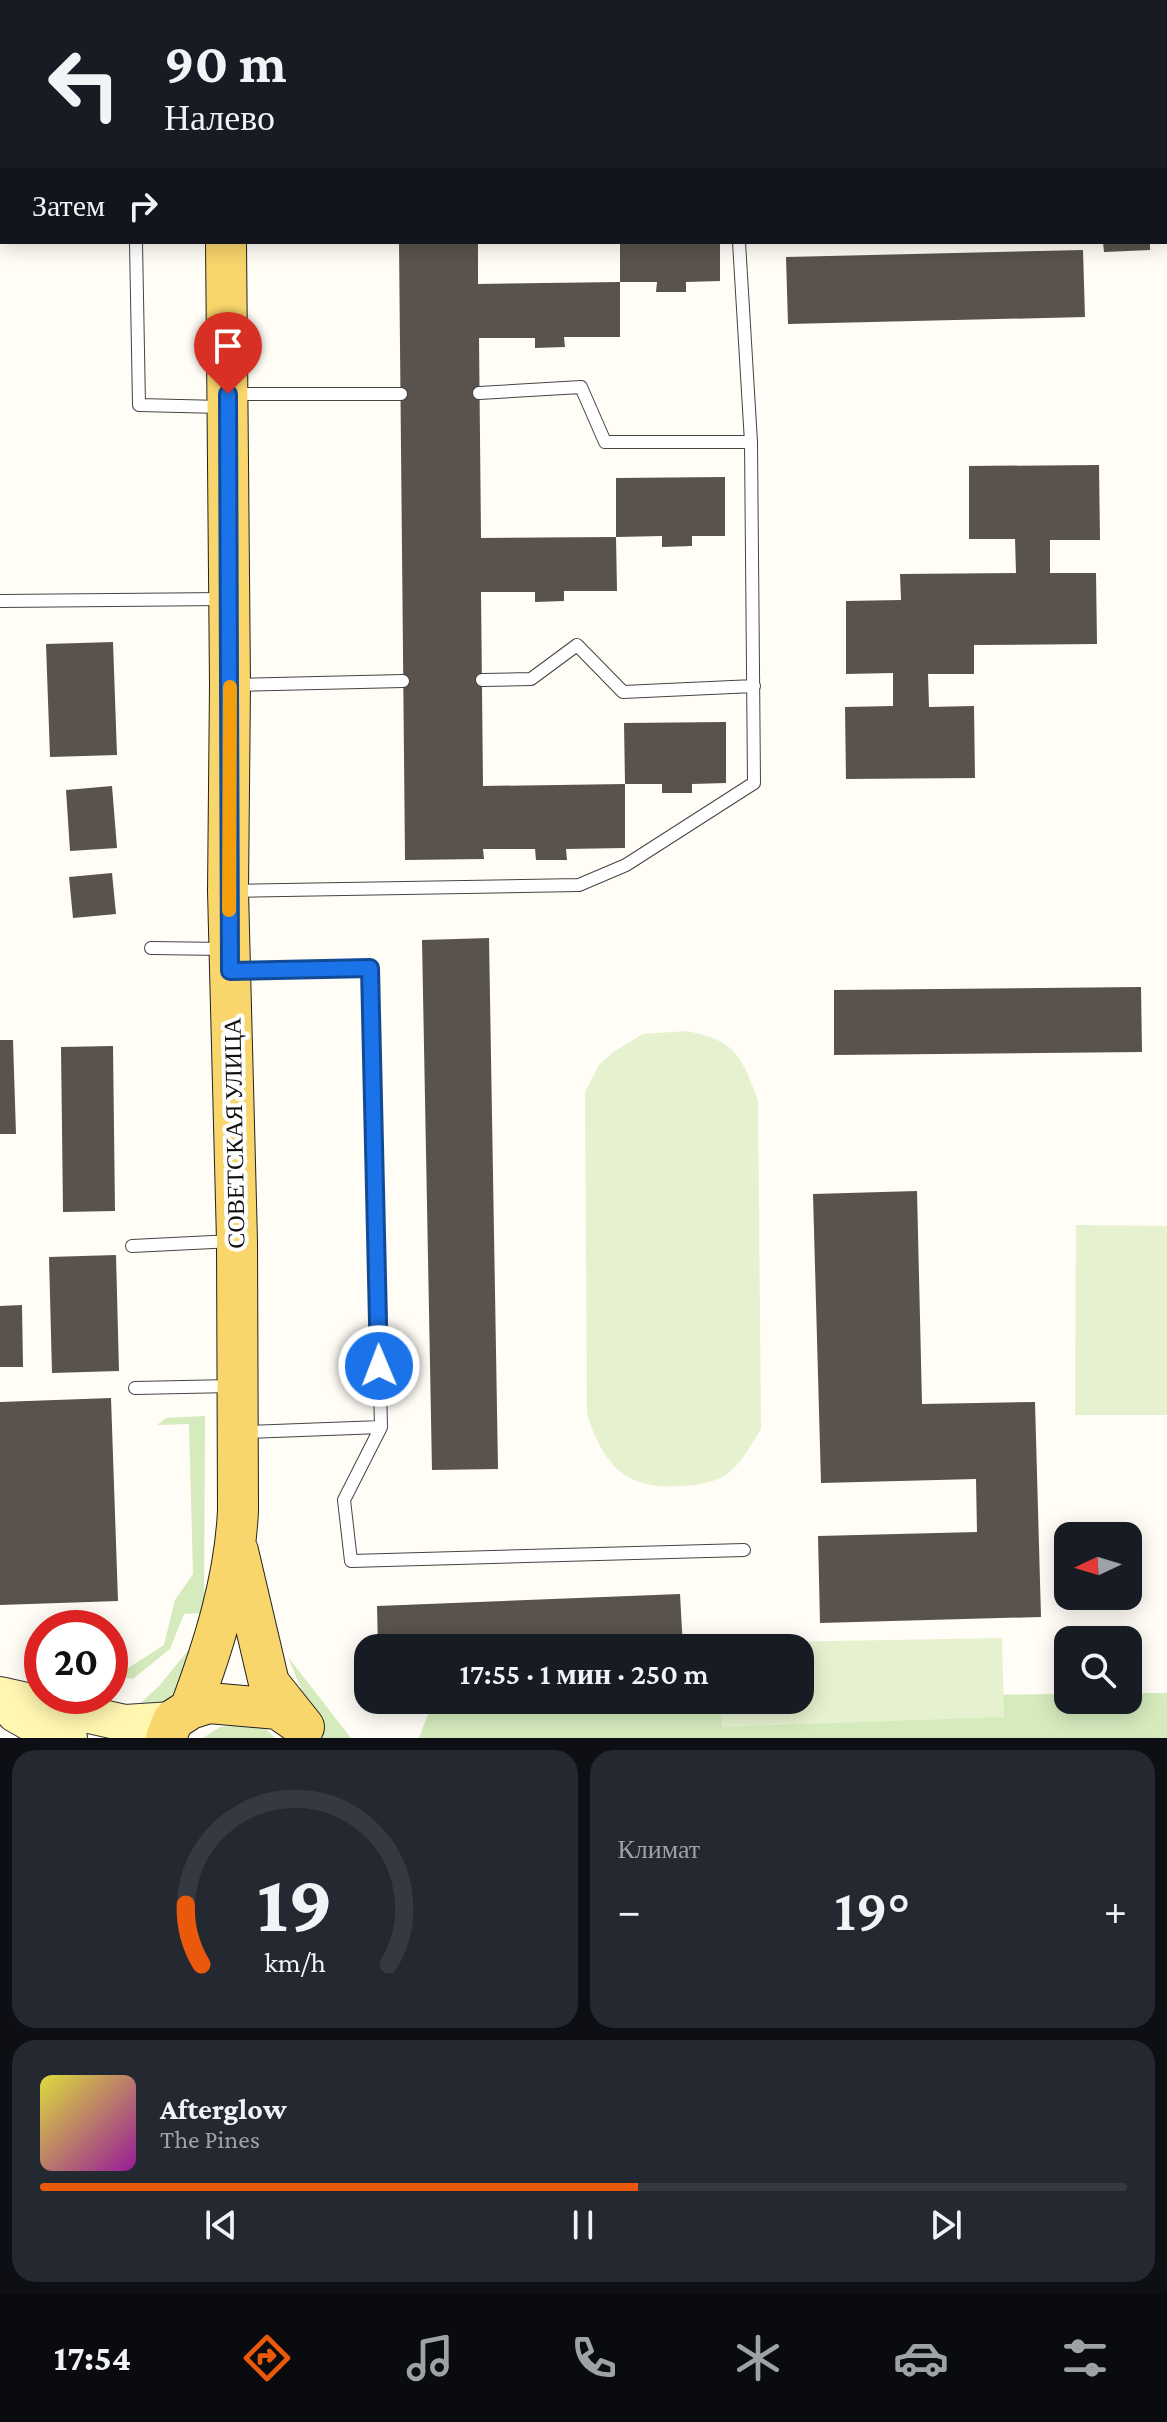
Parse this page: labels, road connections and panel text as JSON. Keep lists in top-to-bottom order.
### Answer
{
  "streets": {
    "main road": ["СОВЕТСКАЯ УЛИЦА"]
  },
  "north": "left",
  "page": {
    "turn": ["90 m", "Налево"],
    "then": "Затем",
    "limit": "20",
    "trip": "17:55 · 1 мин · 250 m",
    "tile": "Климат",
    "heat": ["−", "19°", "+"],
    "song": ["Afterglow", "The Pines"],
    "tabs": "17:54",
    "gauge": ["19", "km/h"]
  }
}
